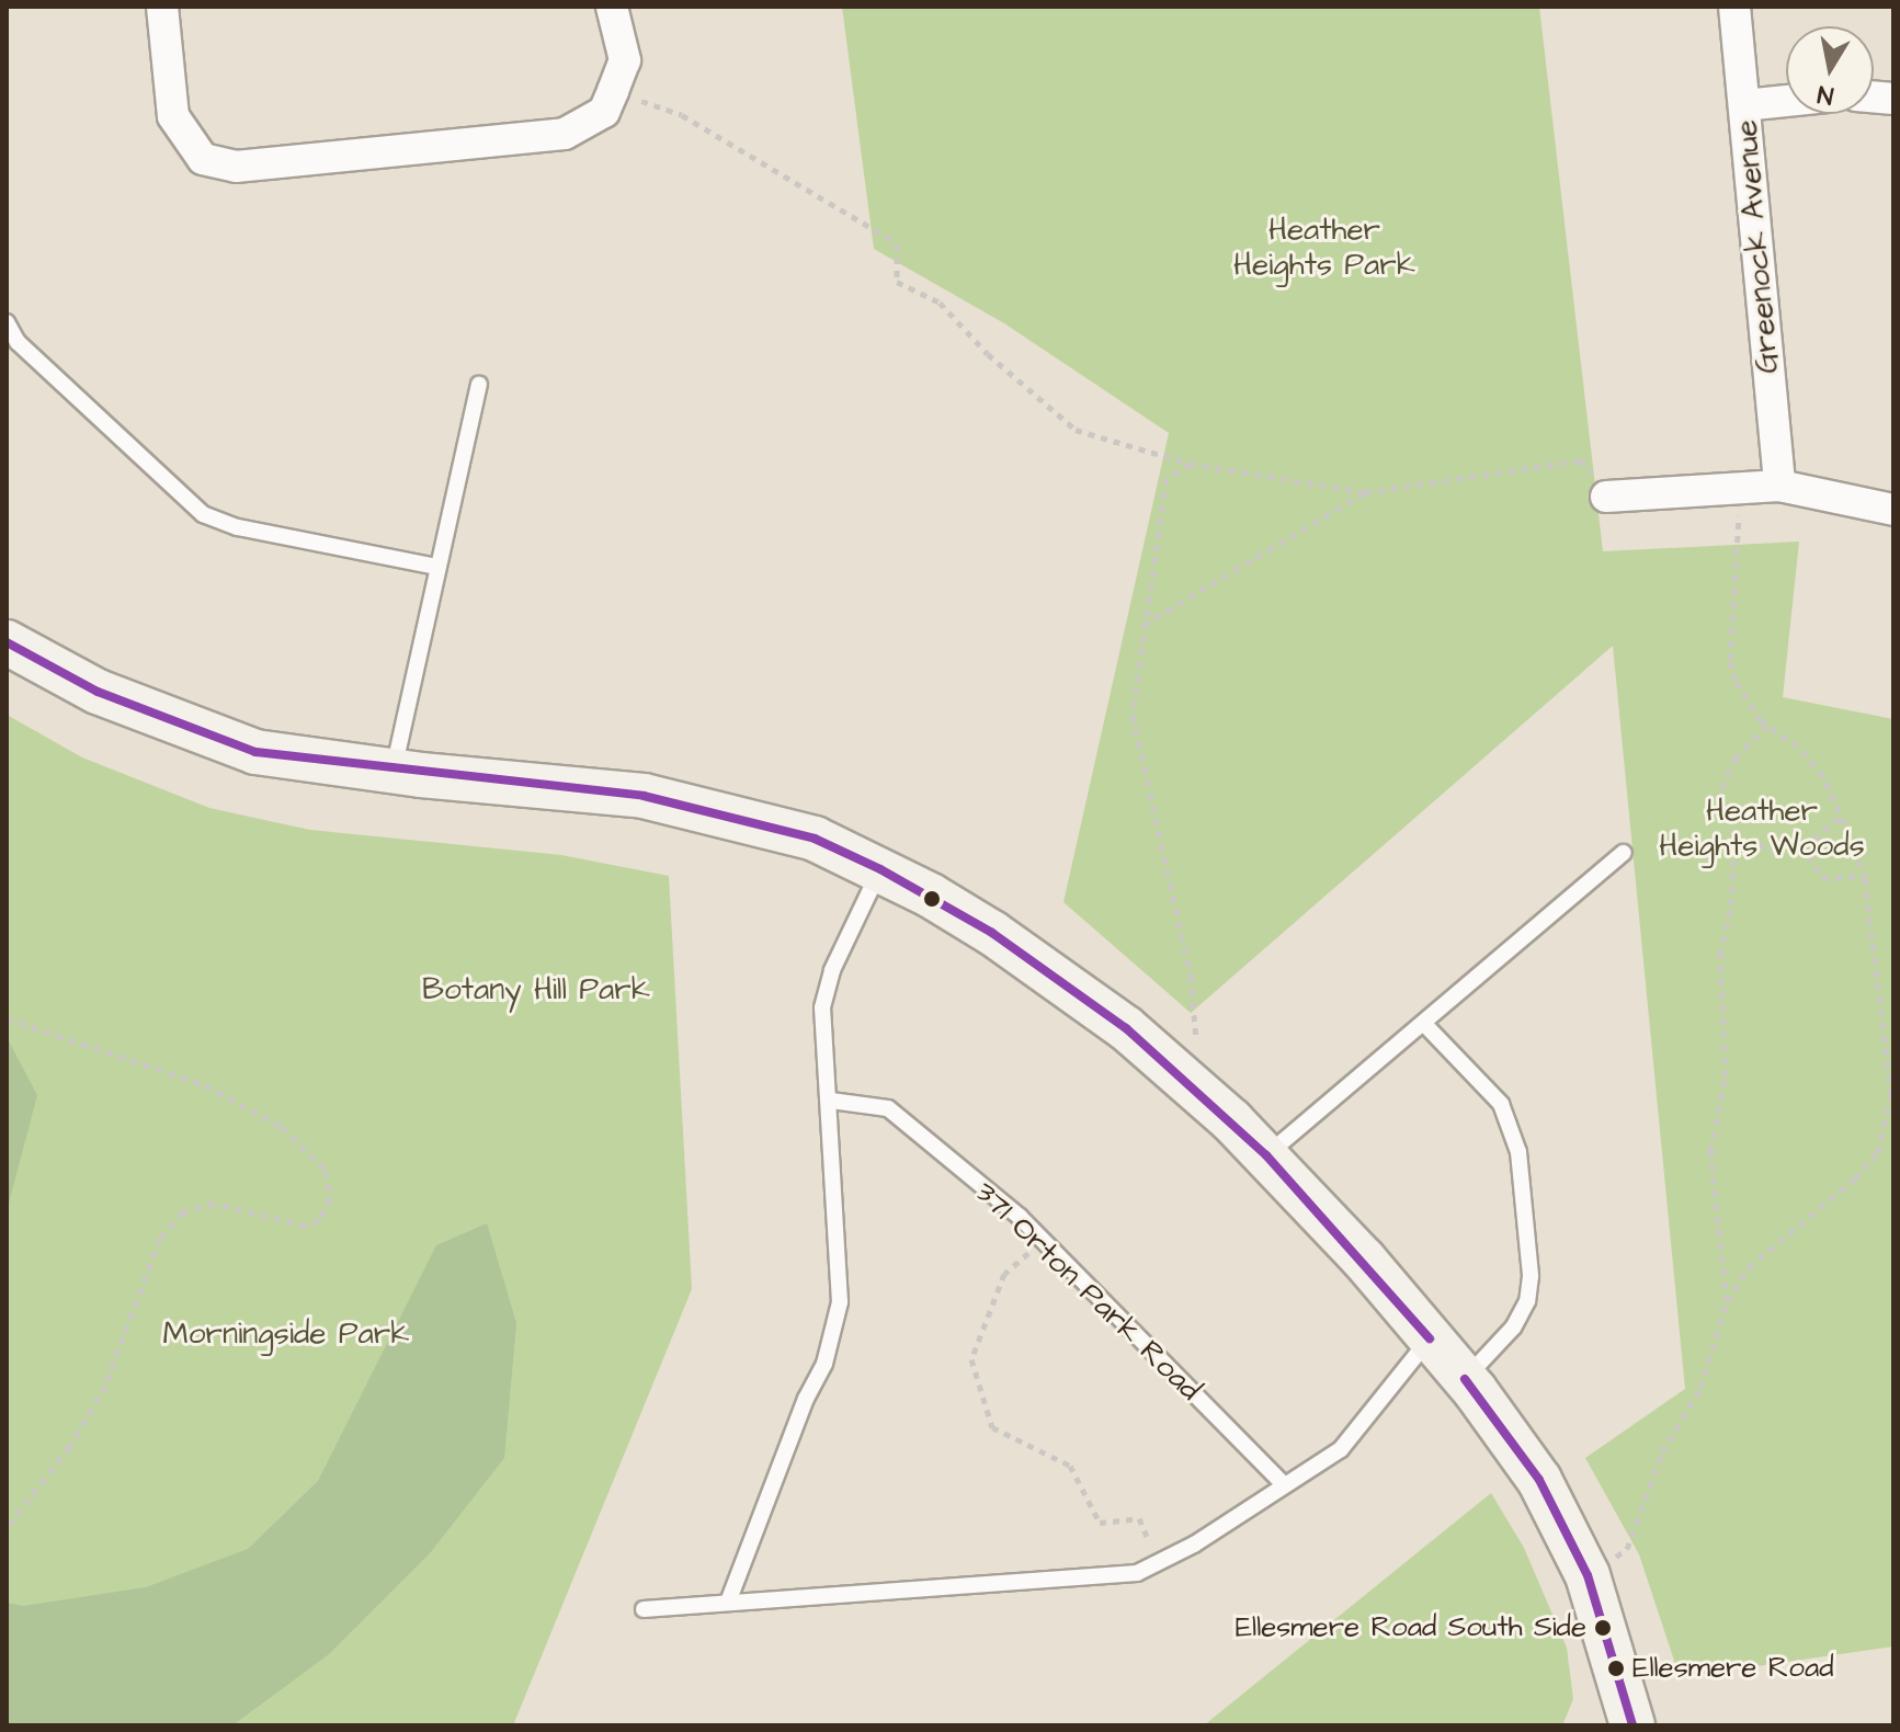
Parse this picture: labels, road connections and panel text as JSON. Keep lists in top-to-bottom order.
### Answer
{
  "streets": {
    "street": ["Greenock Avenue"],
    "lane": ["371 Orton Park Road"]
  },
  "parks": [
    "Heather Heights Park",
    "Heather Heights Woods",
    "Botany Hill Park",
    "Morningside Park"
  ],
  "places": ["Ellesmere Road South Side", "Ellesmere Road"],
  "north": "bottom"
}
